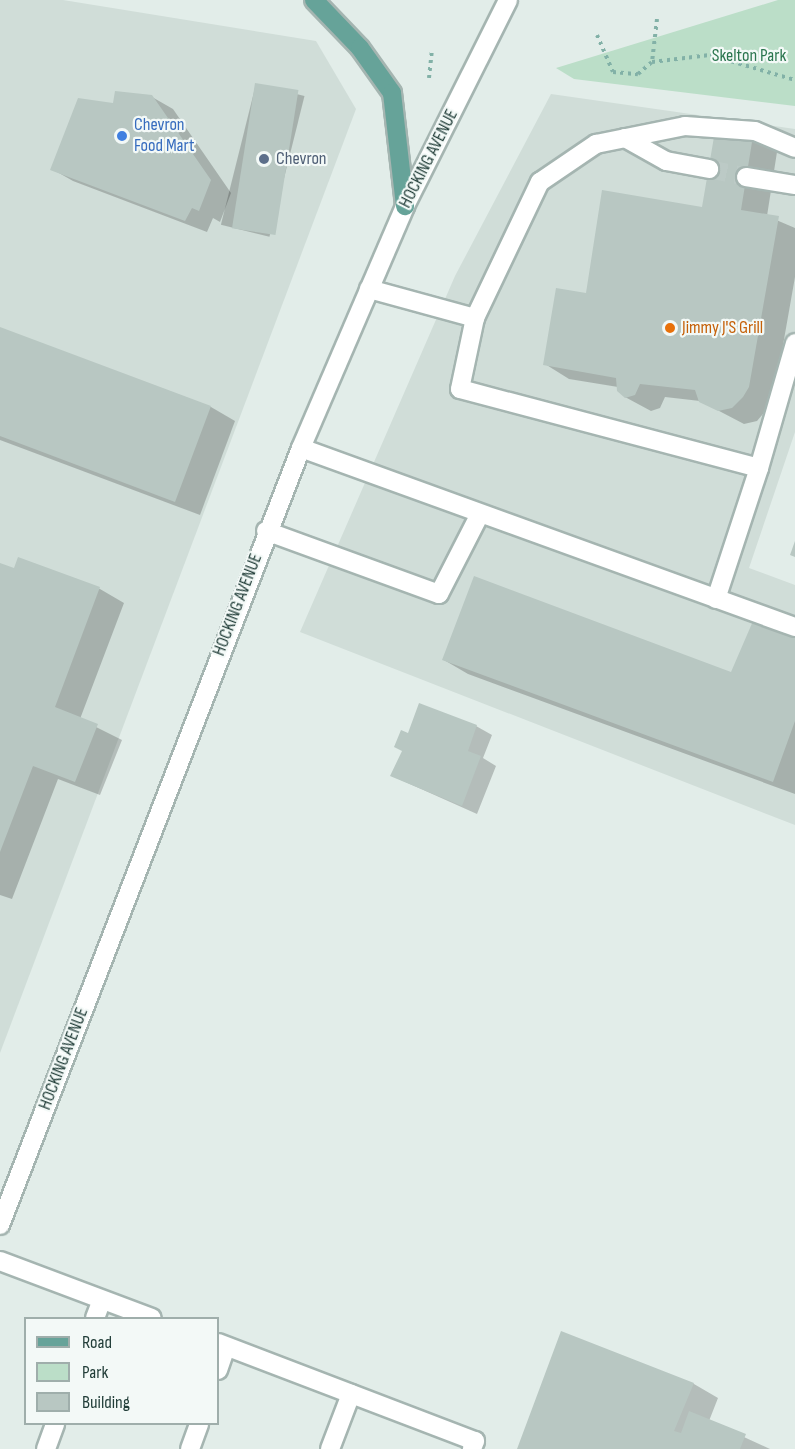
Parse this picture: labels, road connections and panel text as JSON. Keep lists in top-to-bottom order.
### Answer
{
  "streets": {
    "street": ["HOCKING AVENUE"]
  },
  "parks": ["Skelton Park"],
  "places": ["Chevron Food Mart", "Chevron", "Jimmy J'S Grill"],
  "legend": ["Road", "Park", "Building"]
}
